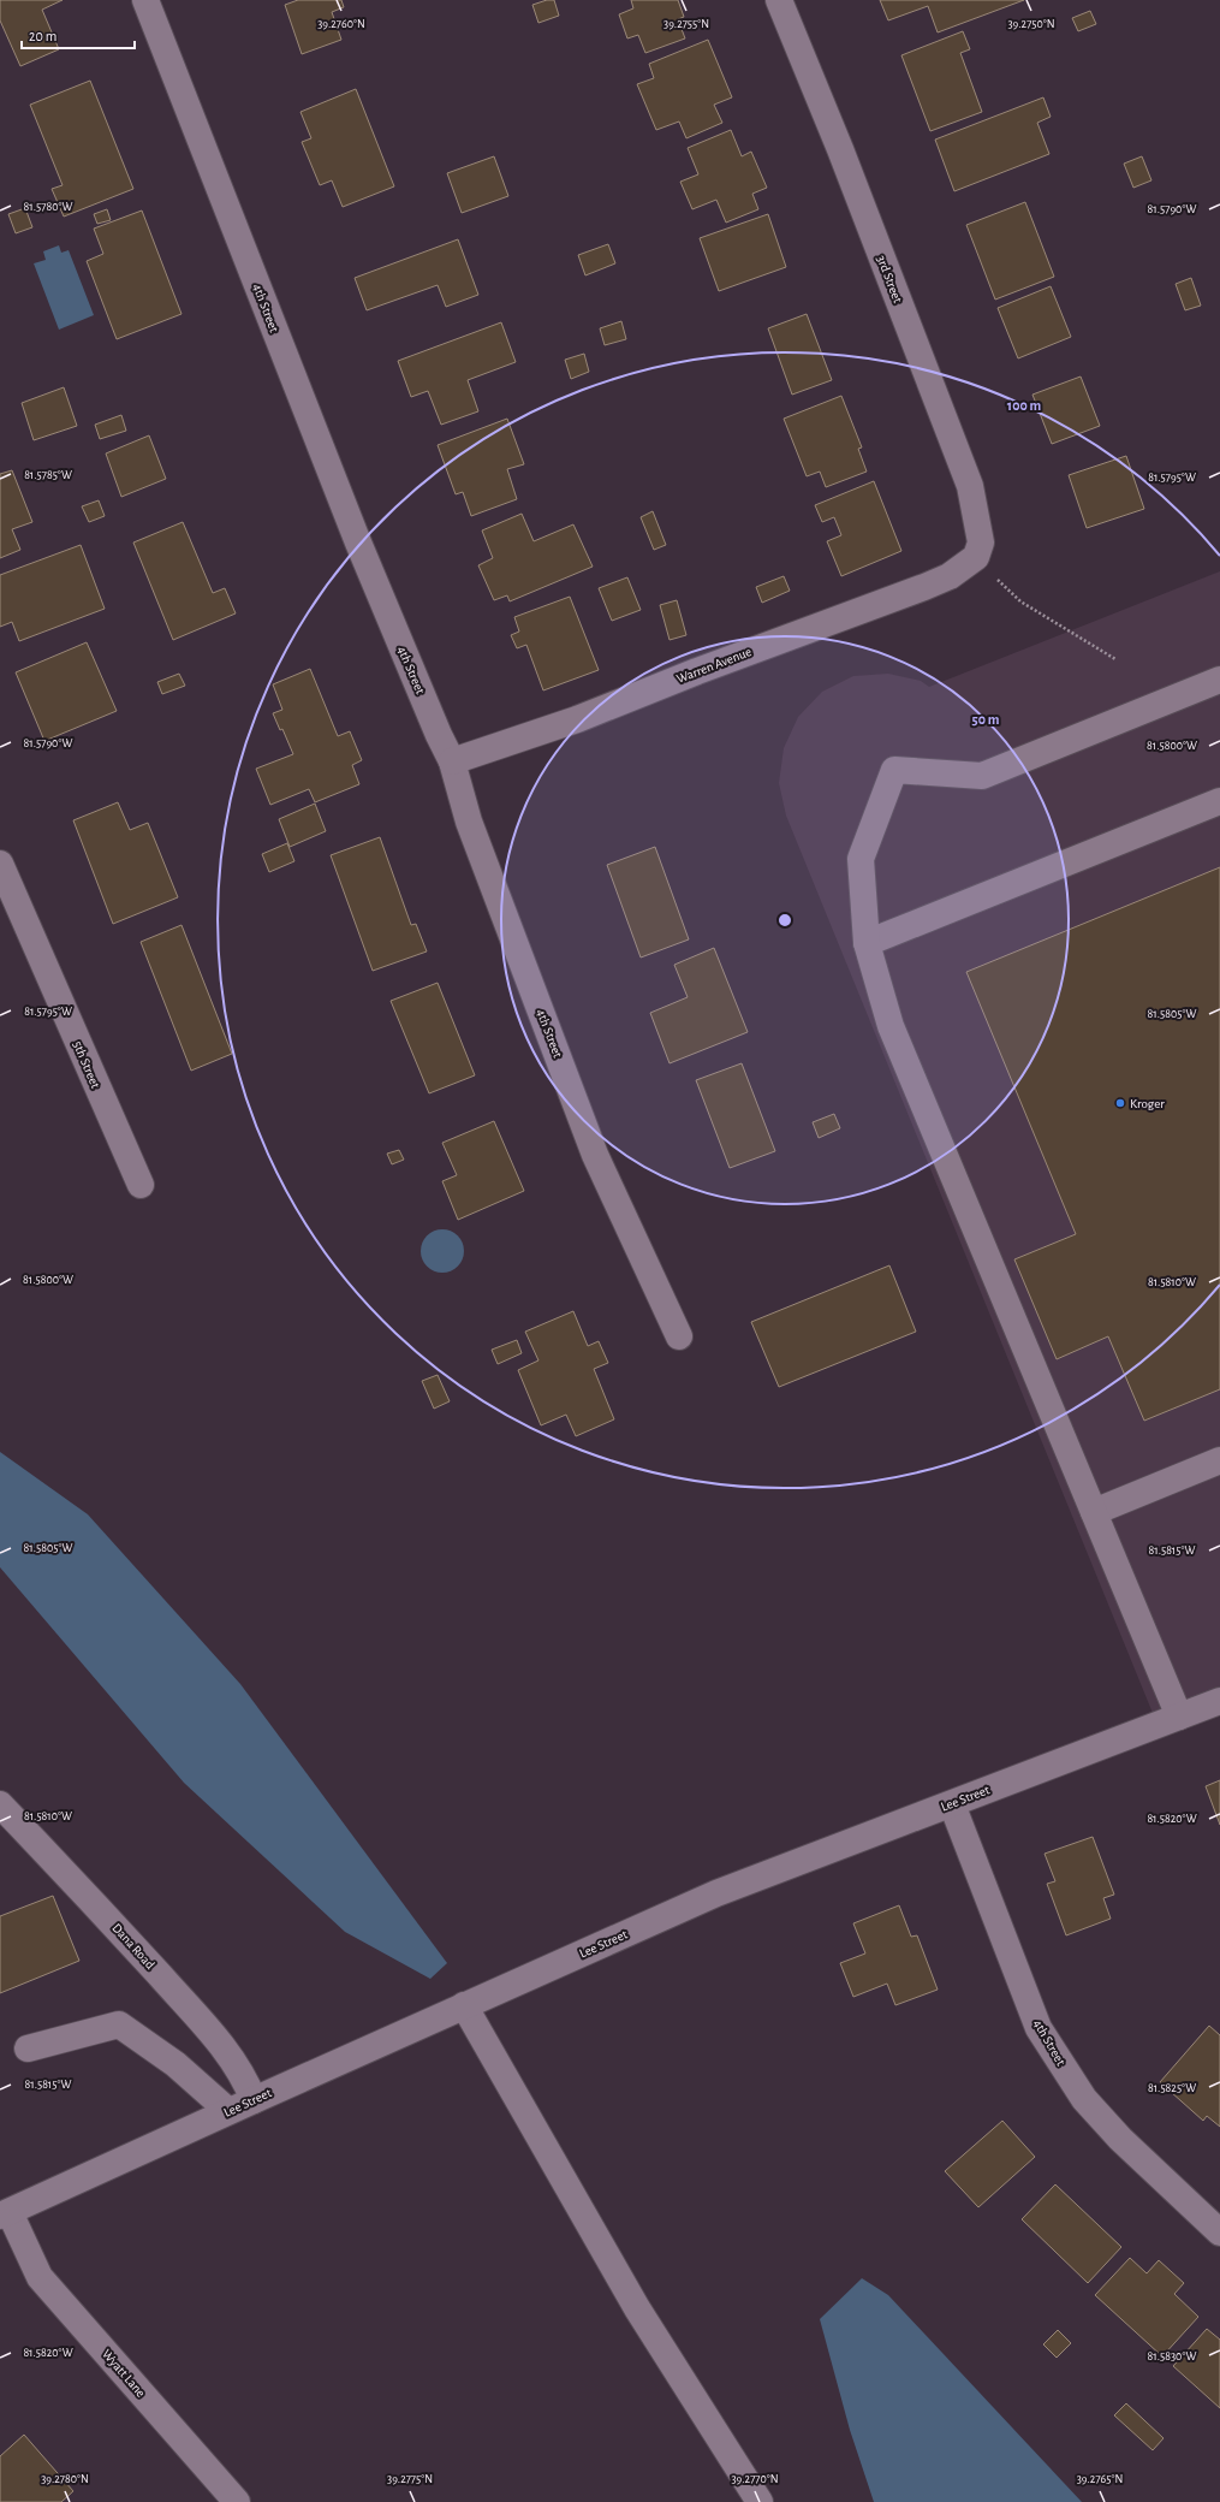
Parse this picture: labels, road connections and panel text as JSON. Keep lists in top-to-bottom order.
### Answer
{
  "streets": {
    "street": [
      "3rd Street",
      "4th Street",
      "Warren Avenue",
      "5th Street",
      "Lee Street",
      "Dana Road",
      "Wyatt Lane"
    ]
  },
  "crossings": [
    ["3rd Street", "Warren Avenue"],
    ["4th Street", "Warren Avenue"],
    ["4th Street", "Lee Street"],
    ["Lee Street", "Dana Road"],
    ["Lee Street", "Wyatt Lane"]
  ],
  "places": ["Kroger"],
  "scale_bar": "20 m",
  "coordinates": [
    "39.2755°N",
    "39.2760°N",
    "39.2750°N",
    "81.5780°W",
    "81.5790°W",
    "81.5785°W",
    "81.5795°W",
    "81.5800°W",
    "81.5805°W",
    "81.5810°W",
    "81.5815°W",
    "81.5820°W",
    "81.5825°W",
    "81.5830°W",
    "39.2780°N",
    "39.2775°N",
    "39.2770°N",
    "39.2765°N"
  ],
  "rings": ["100 m", "50 m"]
}
